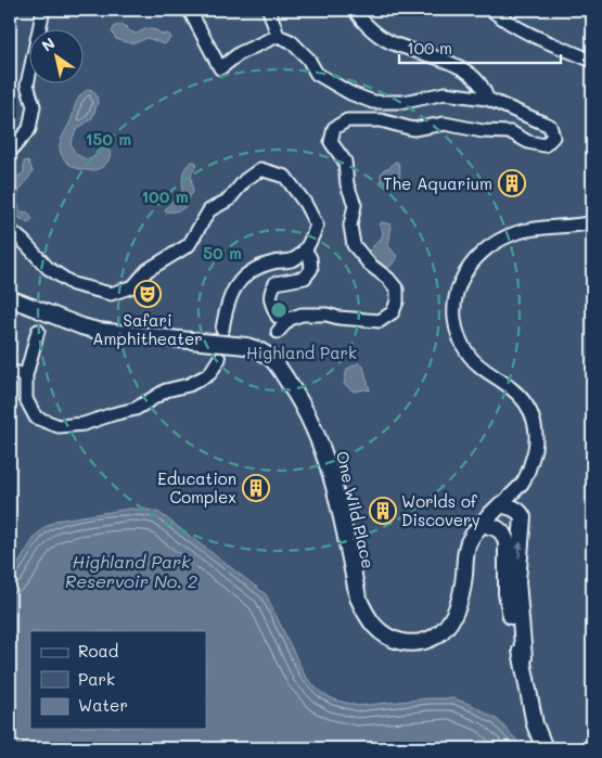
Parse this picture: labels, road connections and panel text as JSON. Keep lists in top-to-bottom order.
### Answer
{
  "streets": {
    "main road": ["One Wild Place"]
  },
  "water": ["Highland Park Reservoir No. 2"],
  "parks": ["Highland Park"],
  "places": {
    "building": ["The Aquarium", "Education Complex", "Worlds of Discovery"],
    "theatre": ["Safari Amphitheater"]
  },
  "legend": ["Road", "Park", "Water"],
  "scale_bar": "100 m",
  "north": "top left",
  "rings": ["150 m", "100 m", "50 m"]
}
